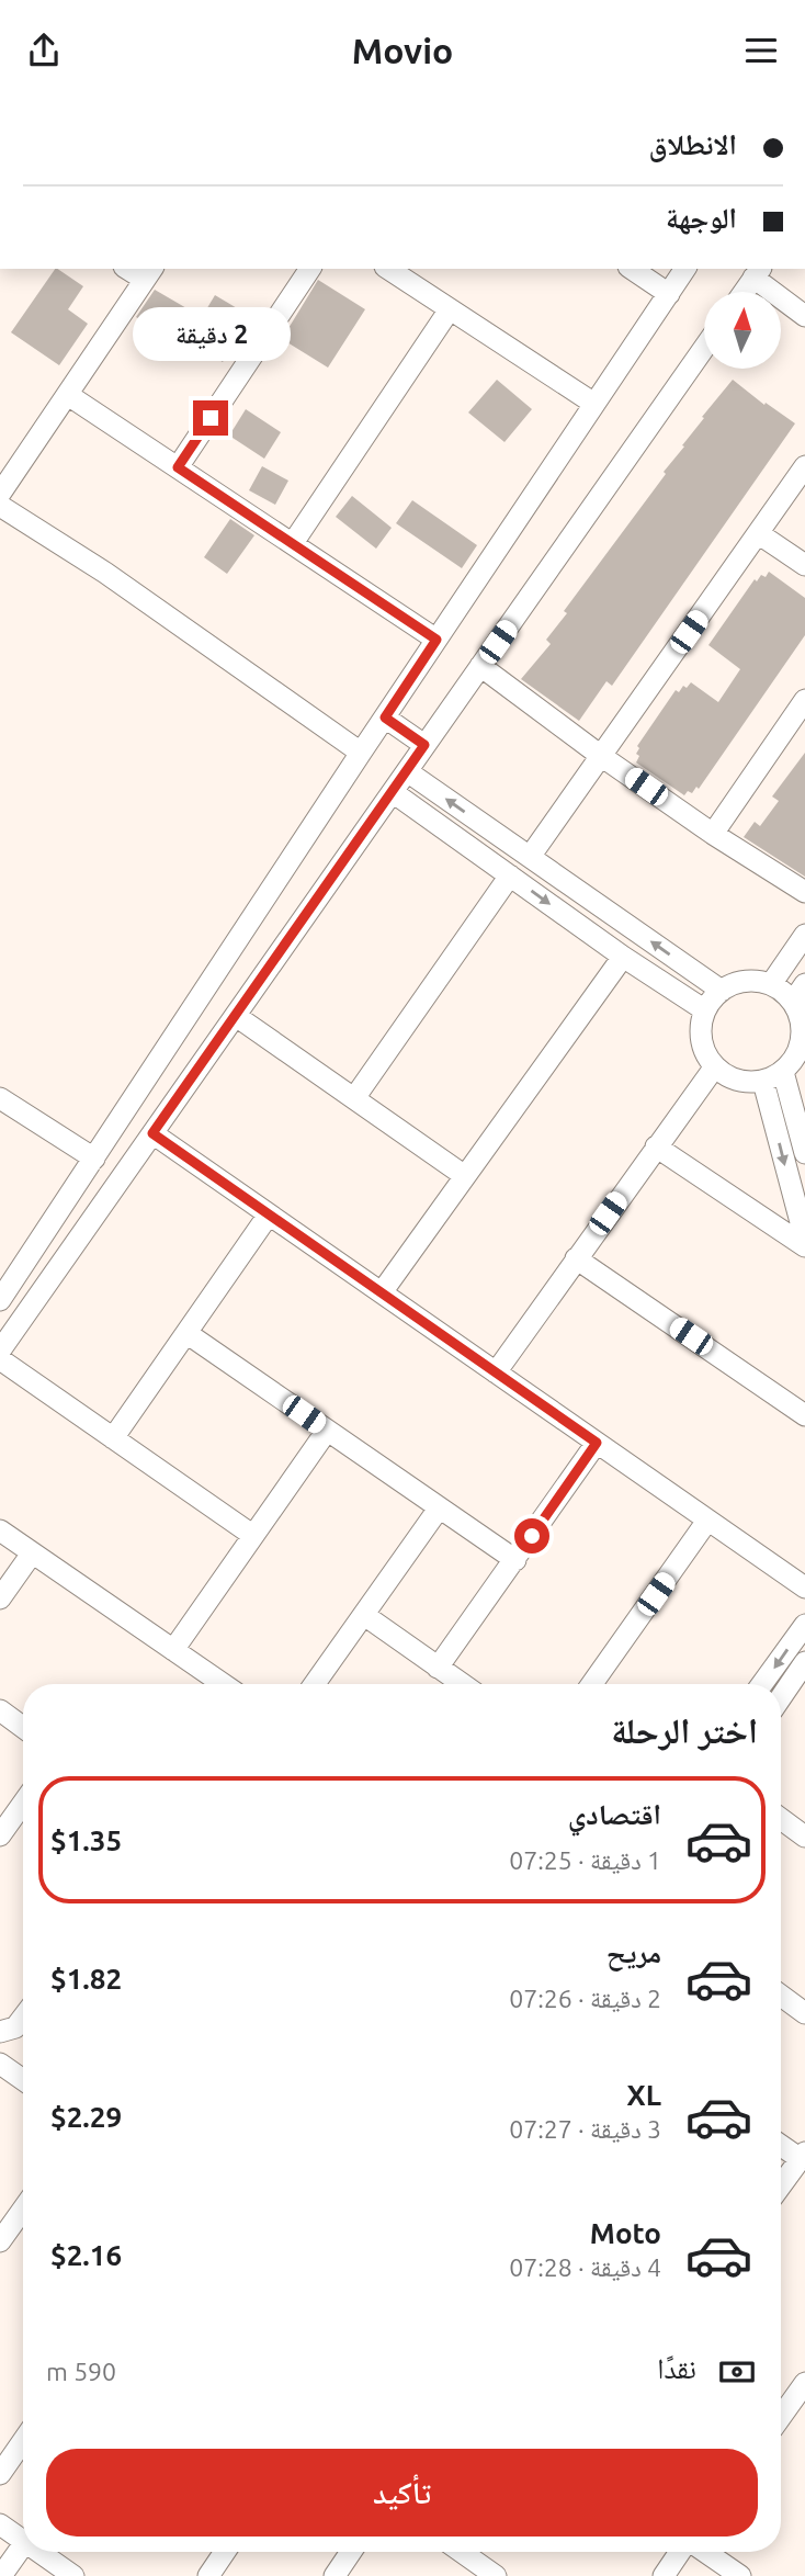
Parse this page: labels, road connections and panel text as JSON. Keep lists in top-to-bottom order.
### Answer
{
  "north": "top",
  "page": {
    "header": "Movio",
    "banner": ["الانطلاق", "الوجهة"],
    "bubble": "2 دقيقة",
    "heading": "اختر الرحلة",
    "list": [
      {
        "name": "اقتصادي",
        "note": "1 دقيقة · 07:25",
        "value": "$1.35"
      },
      {
        "name": "مريح",
        "note": "2 دقيقة · 07:26",
        "value": "$1.82"
      },
      {
        "name": "XL",
        "note": "3 دقيقة · 07:27",
        "value": "$2.29"
      },
      {
        "name": "Moto",
        "note": "4 دقيقة · 07:28",
        "value": "$2.16"
      }
    ],
    "pay": ["نقدًا", "590 m"],
    "buttons": "تأكيد"
  }
}
